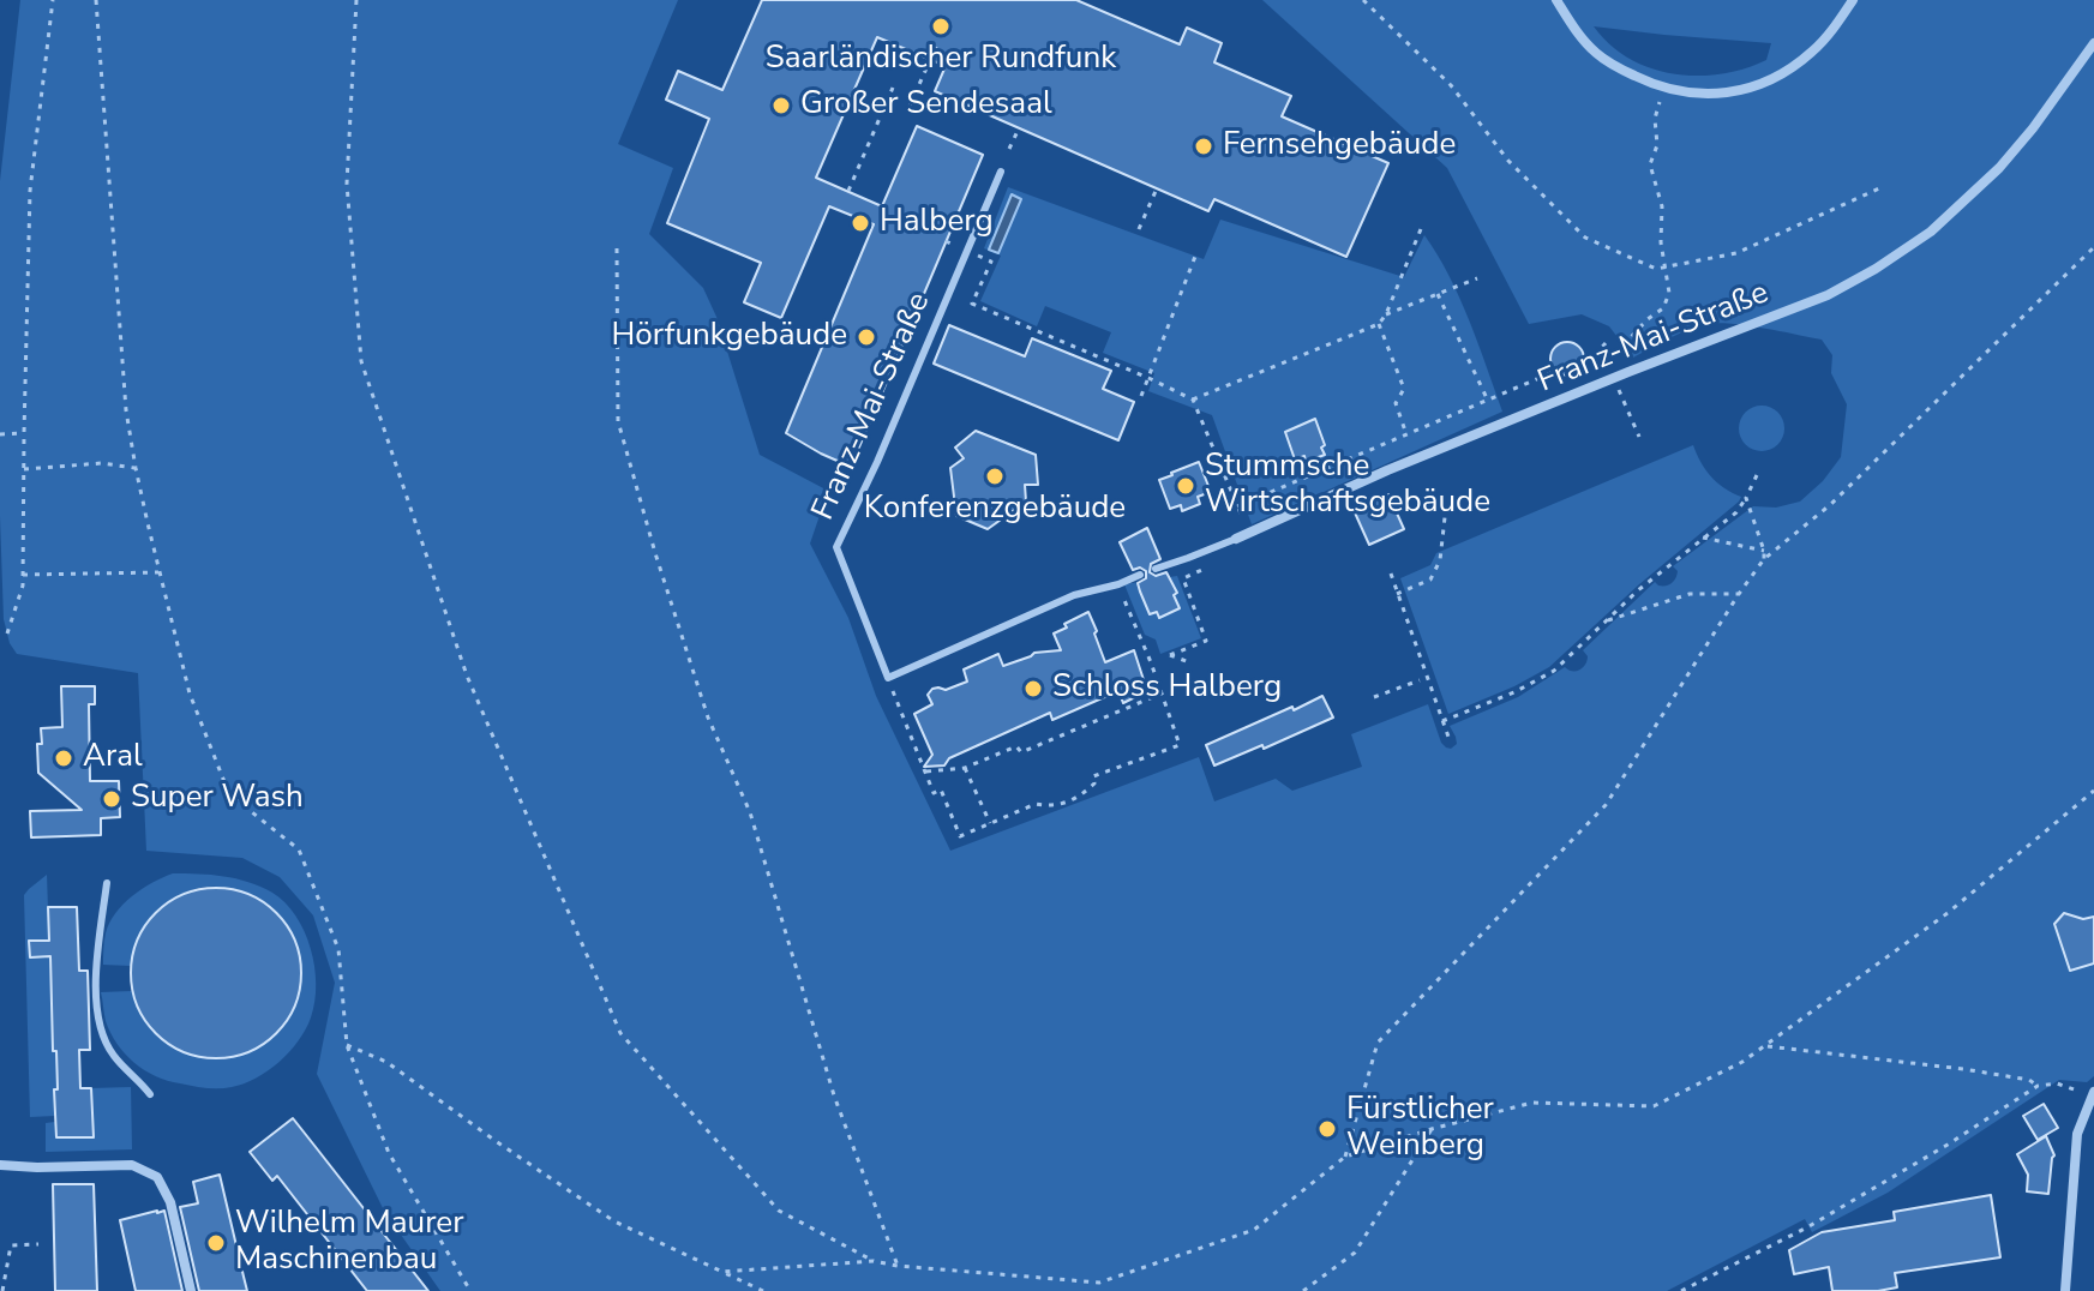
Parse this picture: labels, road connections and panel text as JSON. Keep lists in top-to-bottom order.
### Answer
{
  "streets": {
    "street": ["Franz-Mai-Straße"]
  },
  "places": [
    "Saarländischer Rundfunk",
    "Großer Sendesaal",
    "Fernsehgebäude",
    "Halberg",
    "Hörfunkgebäude",
    "Konferenzgebäude",
    "Stummsche Wirtschaftsgebäude",
    "Schloss Halberg",
    "Aral",
    "Super Wash",
    "Fürstlicher Weinberg",
    "Wilhelm Maurer Maschinenbau"
  ]
}
